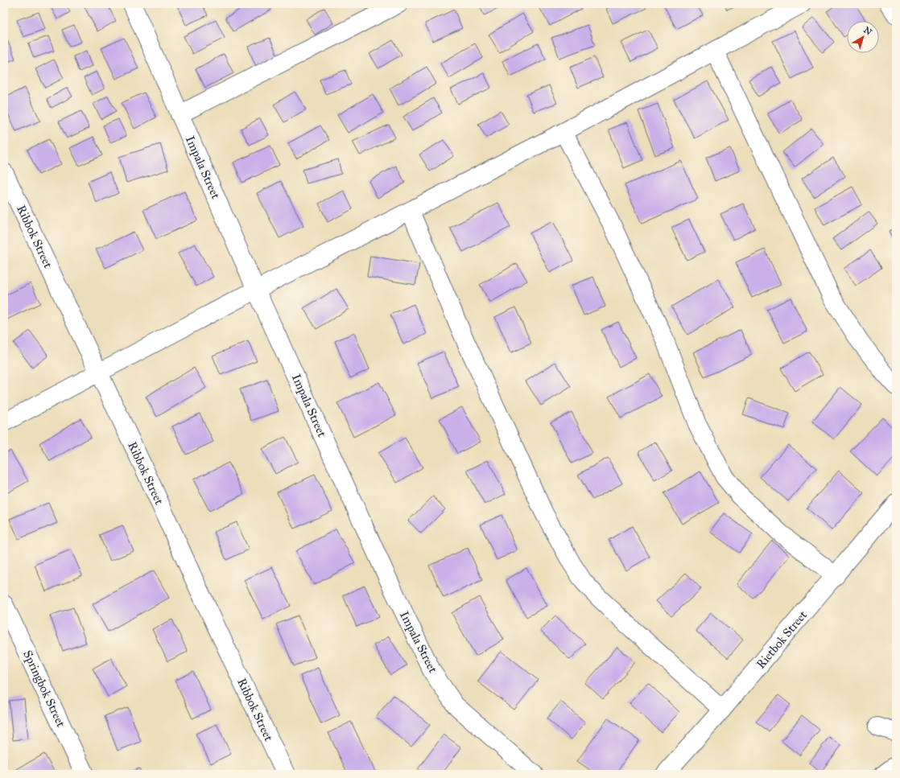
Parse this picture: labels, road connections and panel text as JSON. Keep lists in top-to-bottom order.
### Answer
{
  "streets": {
    "street": [
      "Impala Street",
      "Ribbok Street",
      "Rietbok Street",
      "Springbok Street"
    ]
  },
  "north": "top right"
}
